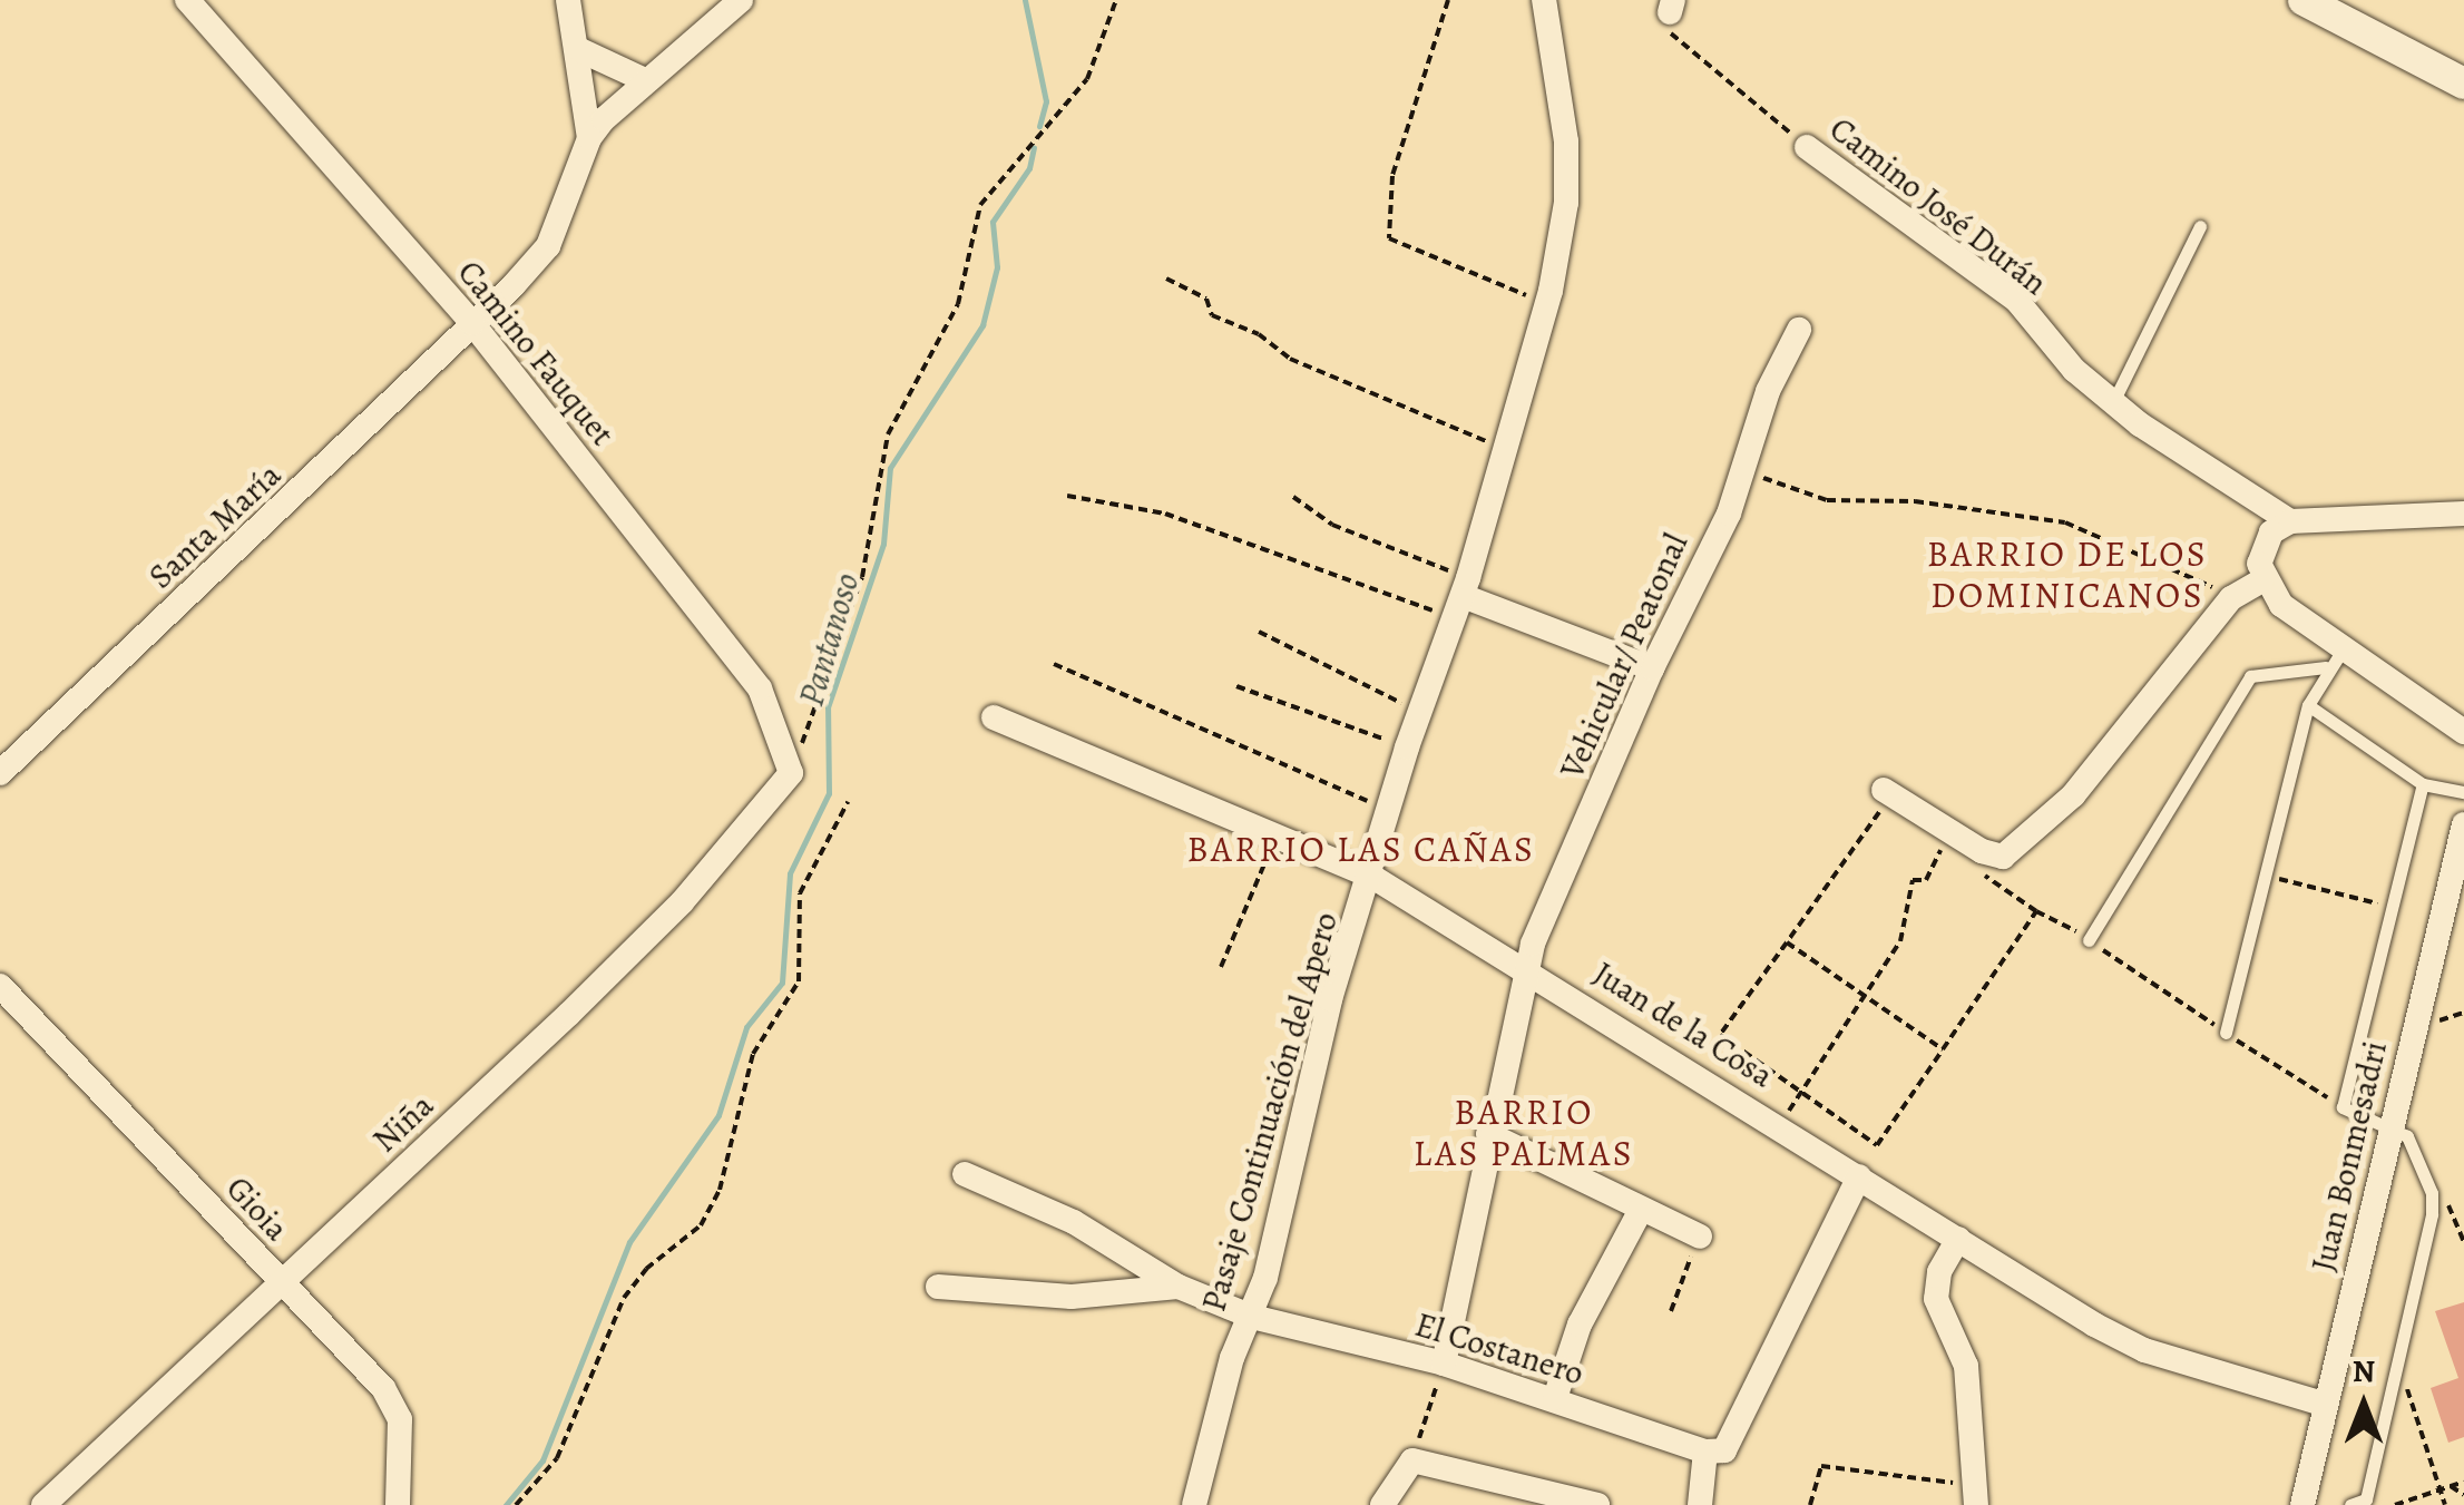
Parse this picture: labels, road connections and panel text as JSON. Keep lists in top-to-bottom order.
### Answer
{
  "streets": {
    "street": [
      "Camino José Durán",
      "Camino Fauquet",
      "Santa María",
      "Vehicular/ Peatonal",
      "Juan de la Cosa",
      "Pasaje Continuación del Apero",
      "Niña",
      "Juan Bonmesadri",
      "Gioia",
      "El Costanero"
    ]
  },
  "crossings": [
    ["Camino Fauquet", "Santa María"],
    ["Camino Fauquet", "Niña"],
    ["Vehicular/ Peatonal", "Juan de la Cosa"],
    ["Vehicular/ Peatonal", "El Costanero"],
    ["Juan de la Cosa", "Pasaje Continuación del Apero"],
    ["Juan de la Cosa", "Juan Bonmesadri"],
    ["Pasaje Continuación del Apero", "El Costanero"],
    ["Niña", "Gioia"]
  ],
  "districts": ["BARRIO DE LOS DOMINICANOS", "BARRIO LAS CAÑAS", "BARRIO LAS PALMAS"],
  "water": ["Pantanoso"],
  "north": "top"
}
